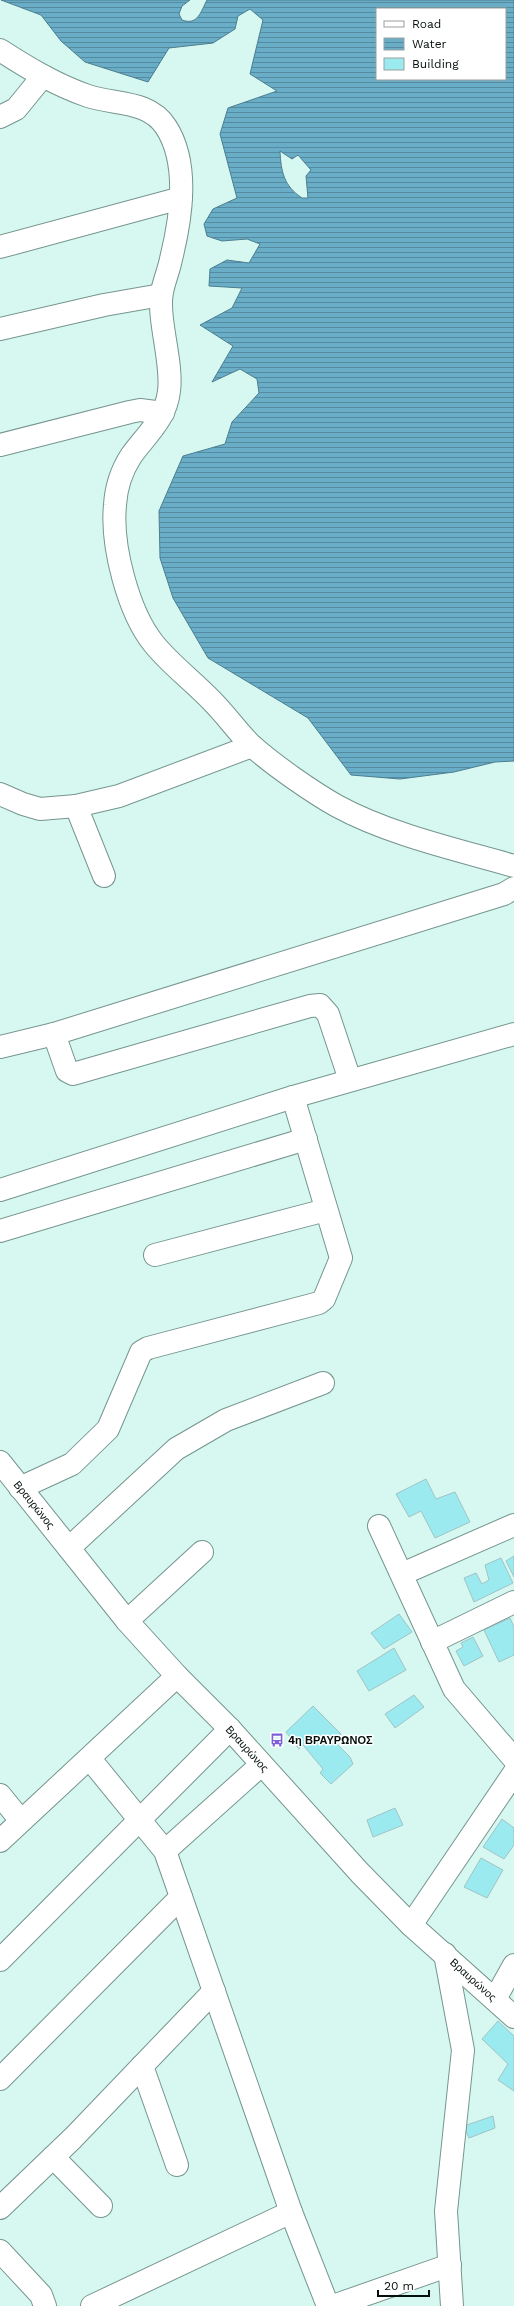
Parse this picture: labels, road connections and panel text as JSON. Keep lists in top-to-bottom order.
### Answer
{
  "streets": {
    "street": ["Βραυρώνος"]
  },
  "places": {
    "bus stop": ["4η ΒΡΑΥΡΩΝΟΣ"]
  },
  "legend": ["Road", "Water", "Building"],
  "scale_bar": "20 m"
}
